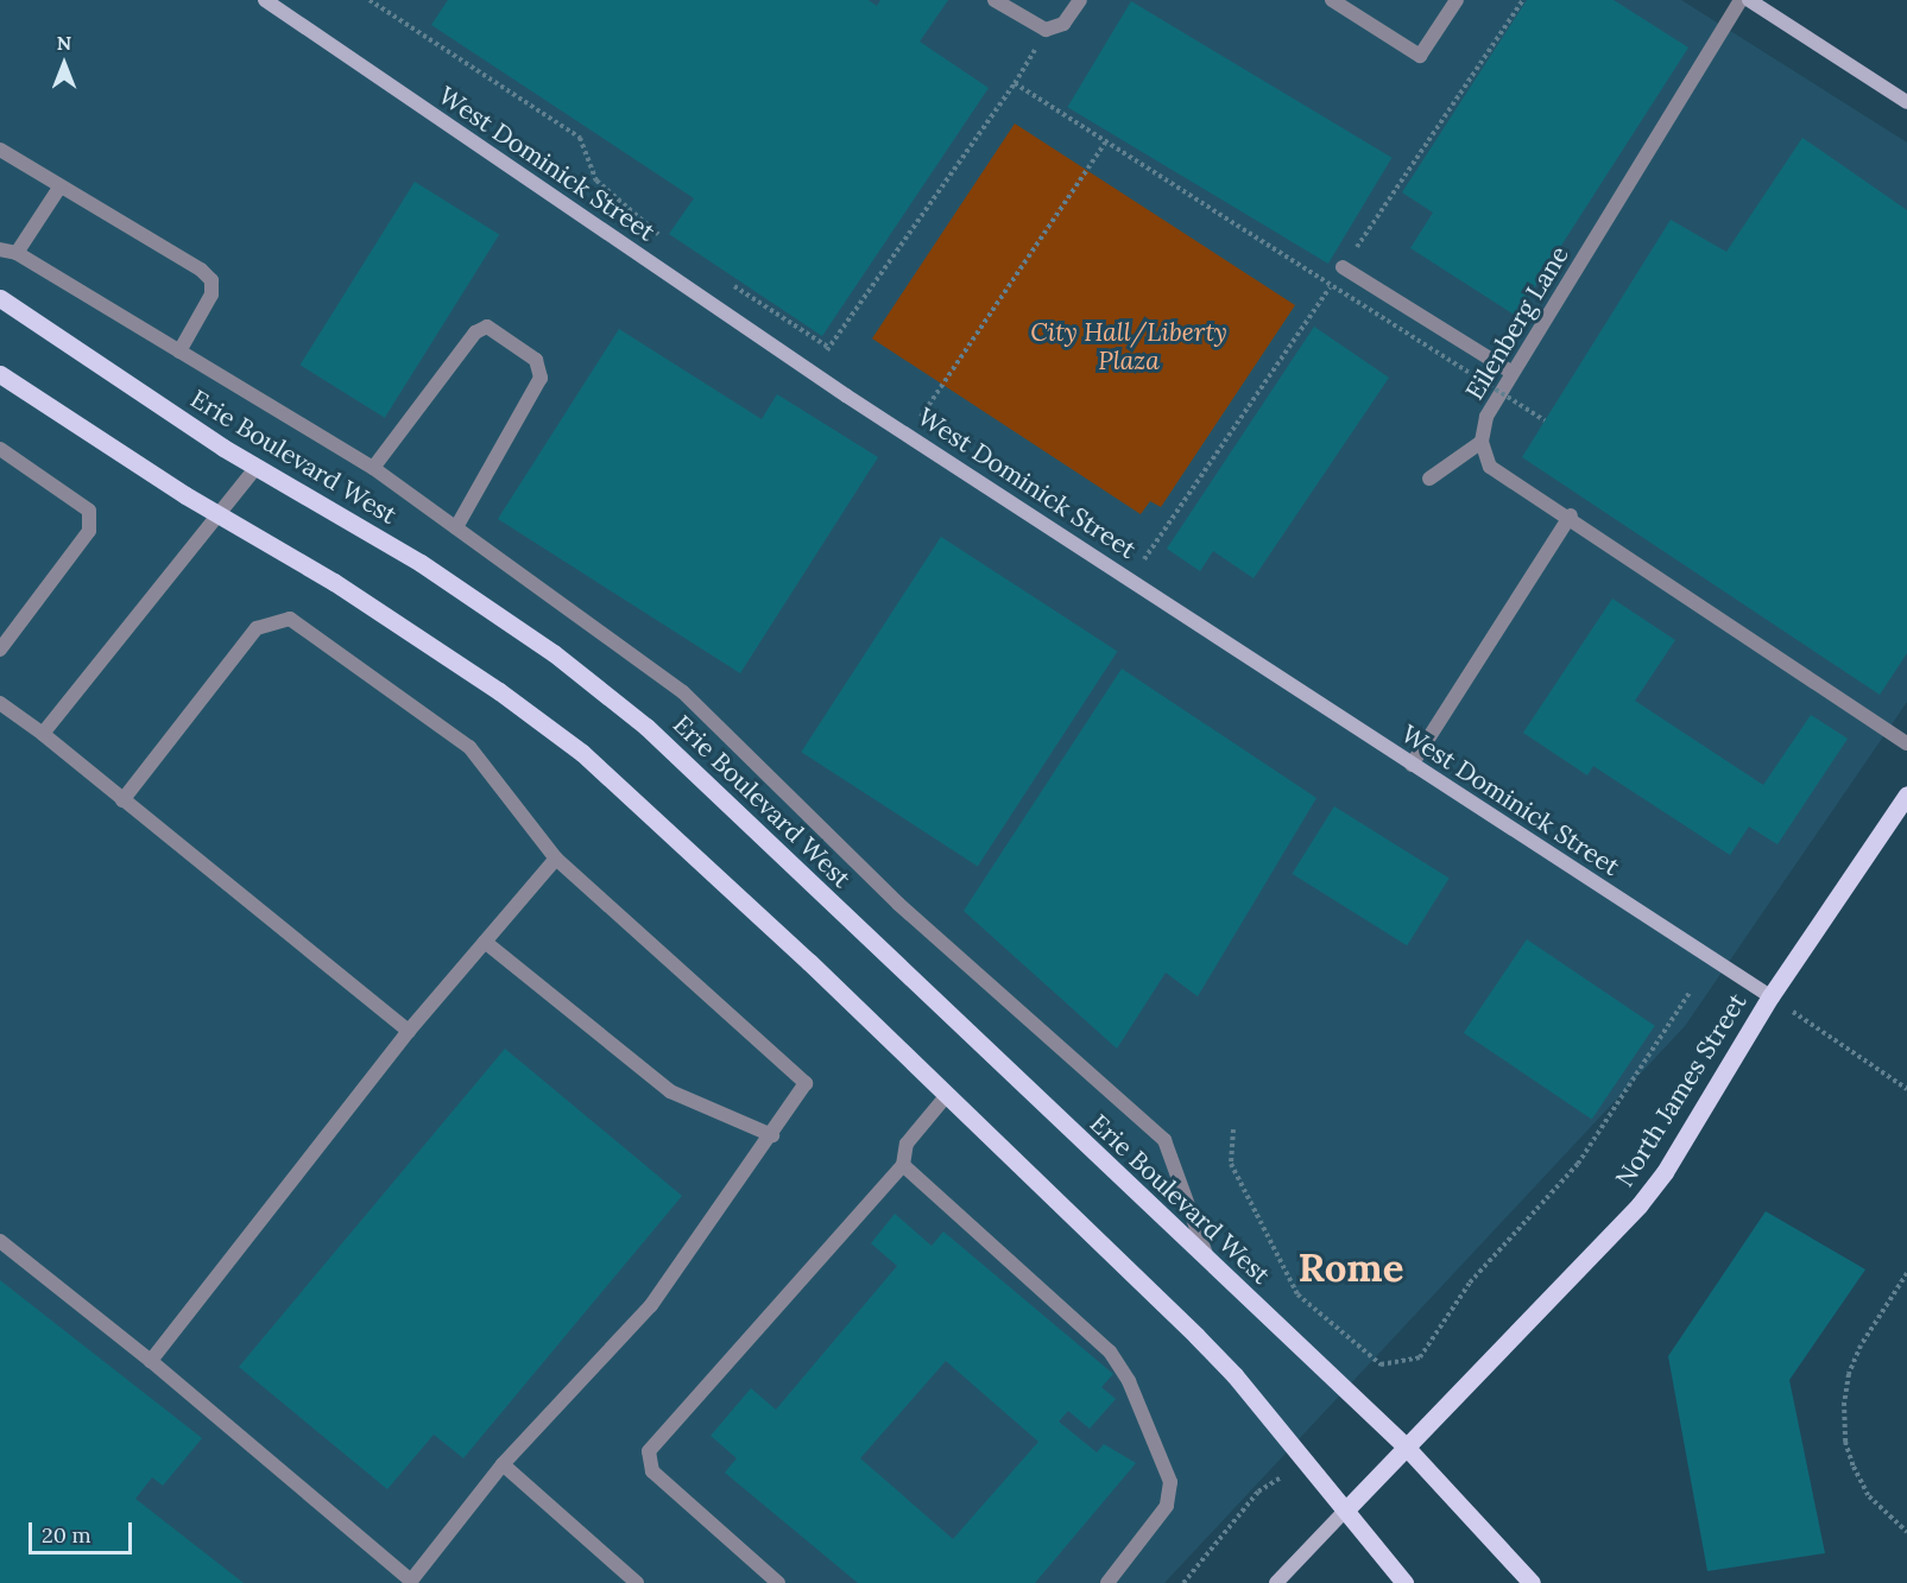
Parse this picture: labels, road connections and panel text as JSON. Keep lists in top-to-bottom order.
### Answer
{
  "streets": {
    "main road": ["Erie Boulevard West", "North James Street"],
    "street": ["West Dominick Street", "Eilenberg Lane"]
  },
  "crossings": [
    ["West Dominick Street", "North James Street"],
    ["Erie Boulevard West", "North James Street"]
  ],
  "districts": ["Rome"],
  "parks": ["City Hall/Liberty Plaza"],
  "scale_bar": "20 m",
  "north": "top"
}
